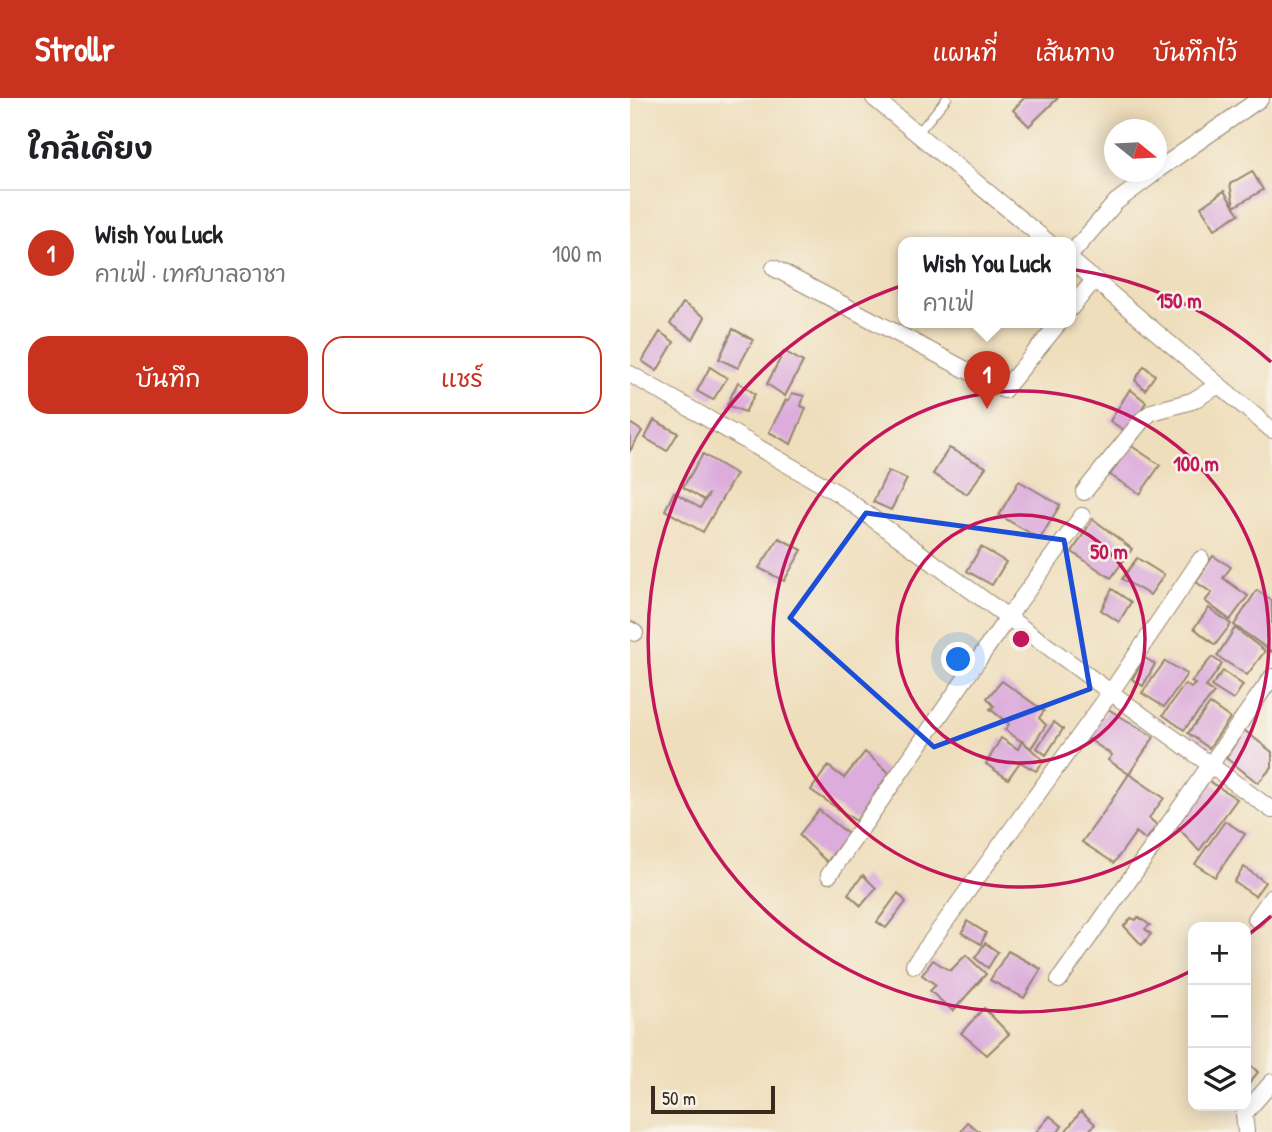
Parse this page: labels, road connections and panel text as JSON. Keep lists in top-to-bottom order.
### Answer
{
  "scale_bar": "50 m",
  "north": "right",
  "page": {
    "header": "Strollr",
    "nav": ["แผนที่", "เส้นทาง", "บันทึกไว้"],
    "heading": "ใกล้เคียง",
    "list": [
      {
        "mark": "1",
        "name": "Wish You Luck",
        "note": "คาเฟ่ · เทศบาลอาชา",
        "value": "100 m"
      }
    ],
    "popup": ["Wish You Luck", "คาเฟ่"],
    "buttons": ["บันทึก", "แชร์"],
    "pins": "1",
    "map_buttons": ["+", "−"],
    "scale": "50 m"
  },
  "rings": ["150 m", "100 m", "50 m"]
}
